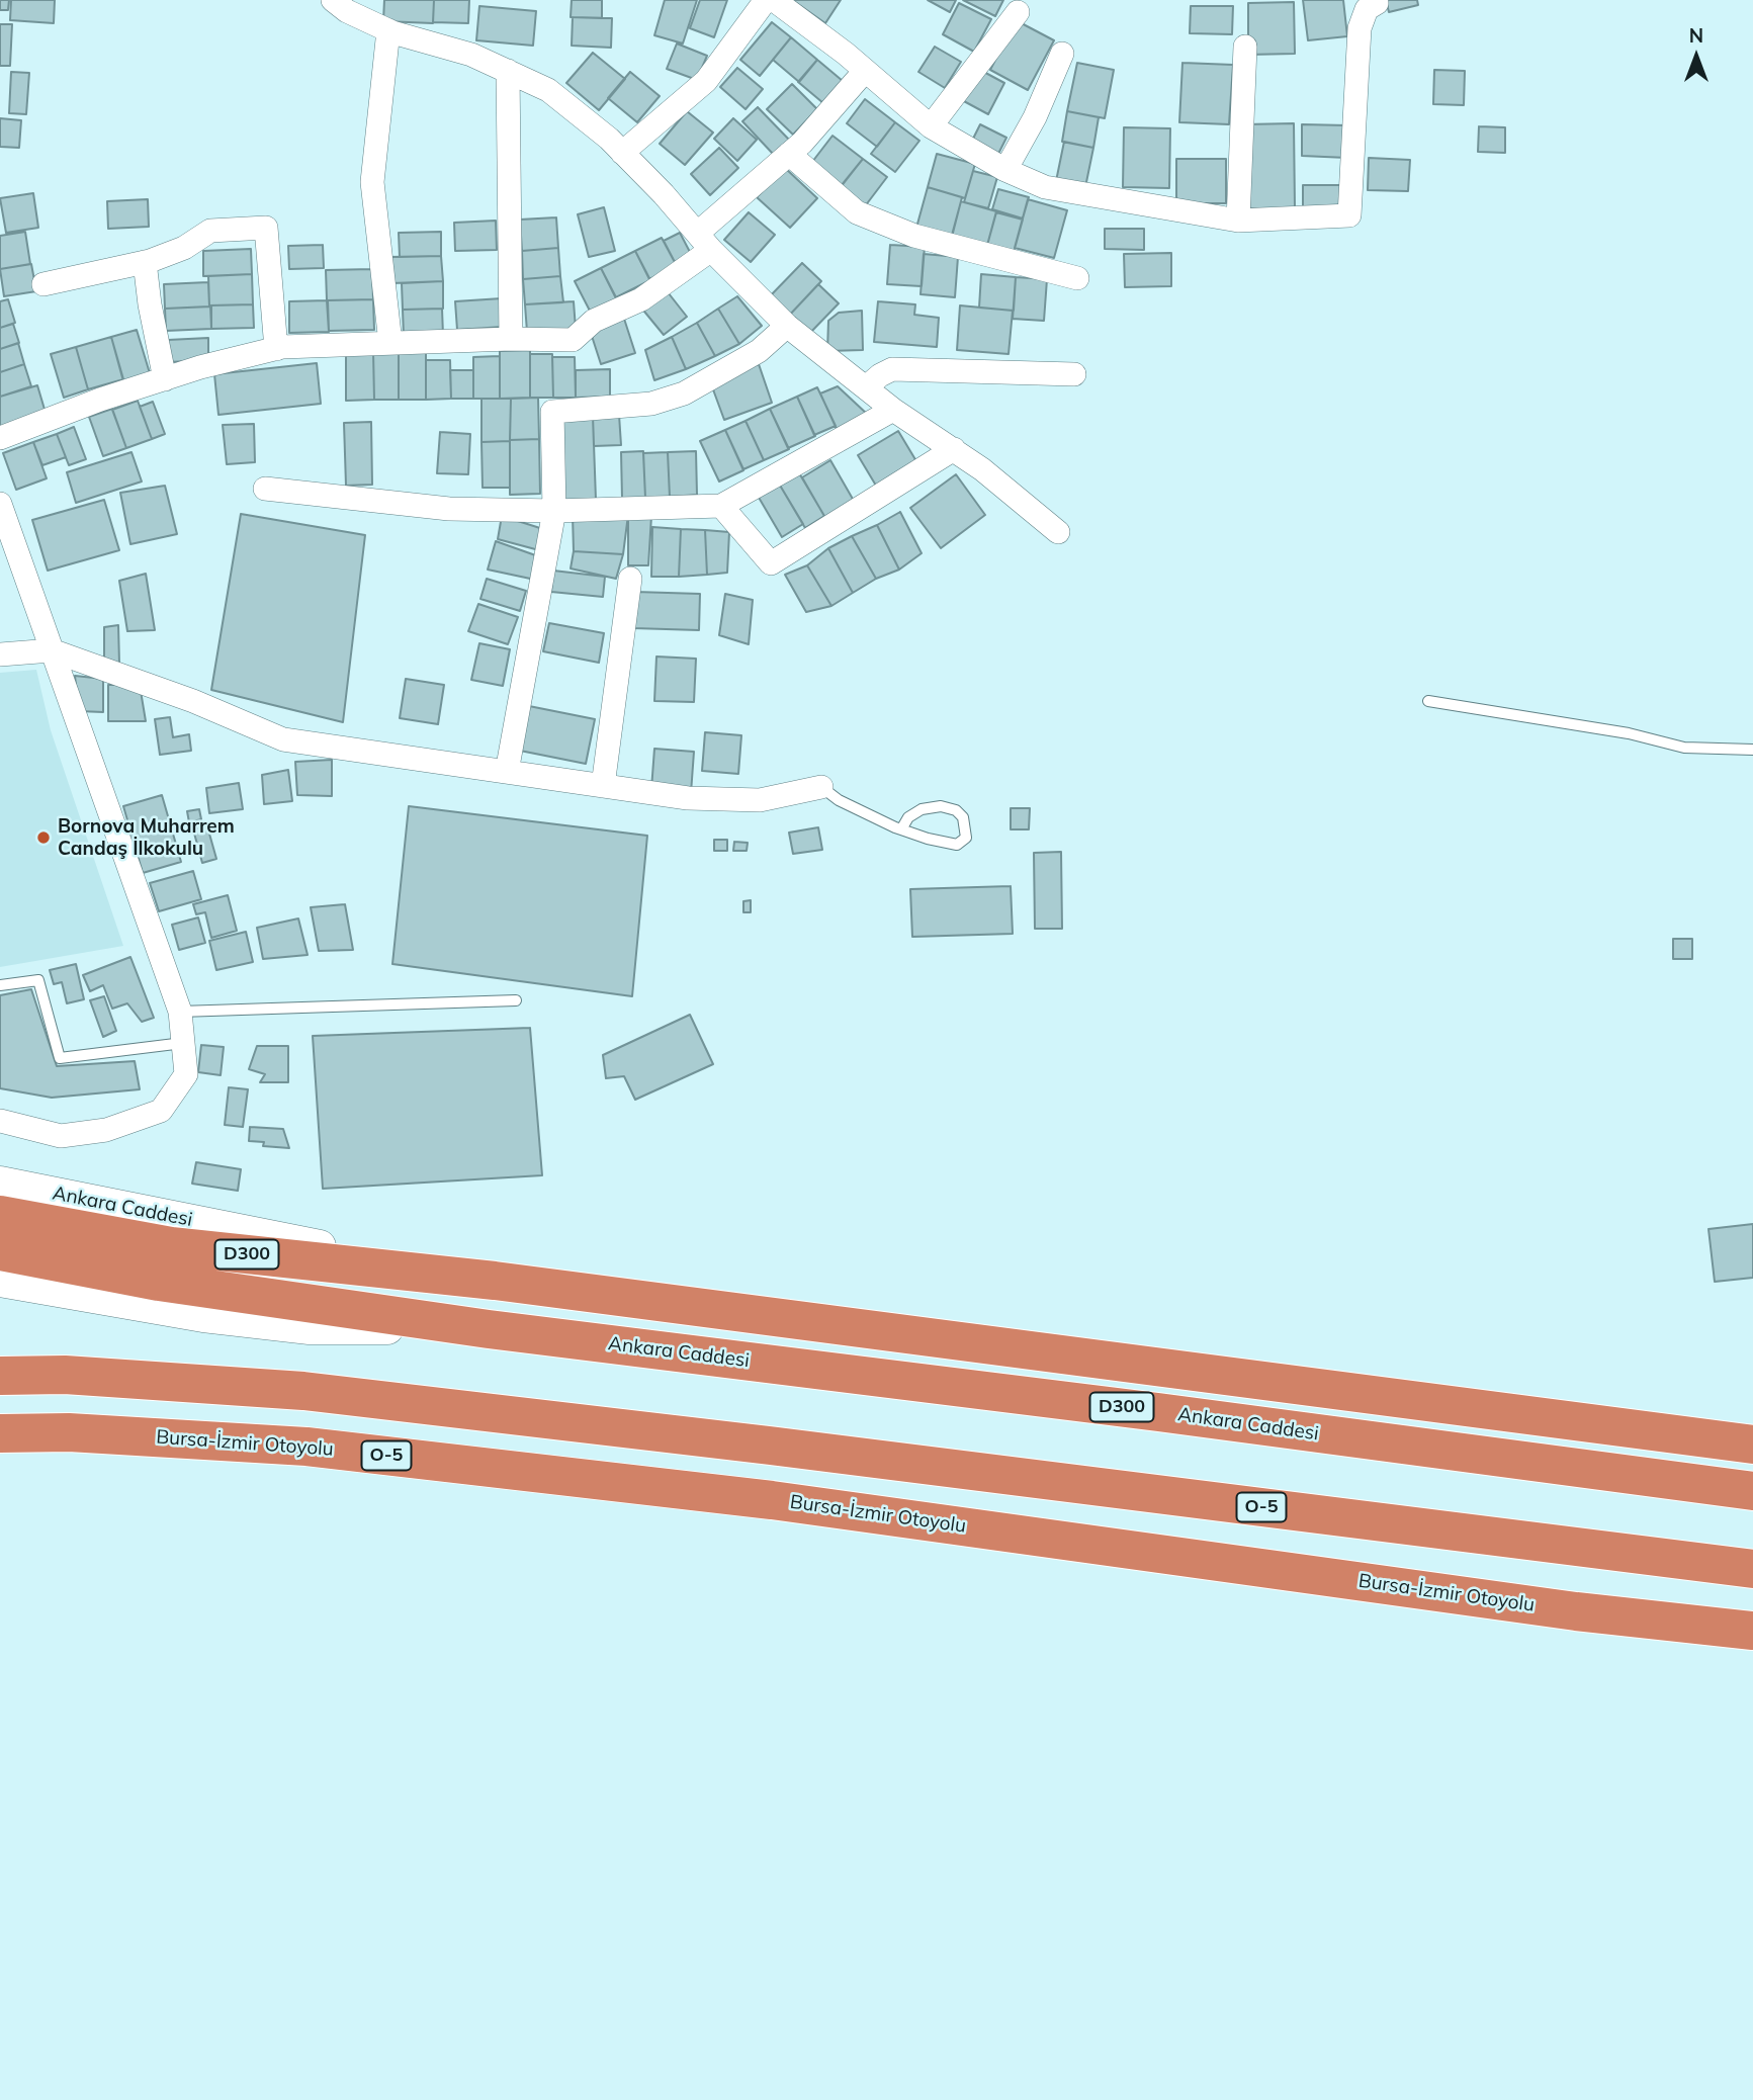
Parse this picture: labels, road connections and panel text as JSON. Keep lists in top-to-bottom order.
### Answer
{
  "streets": {
    "highway": [
      "Ankara Caddesi",
      "D300",
      "Bursa-İzmir Otoyolu",
      "O-5"
    ]
  },
  "places": ["Bornova Muharrem Candaş İlkokulu"],
  "north": "top"
}
